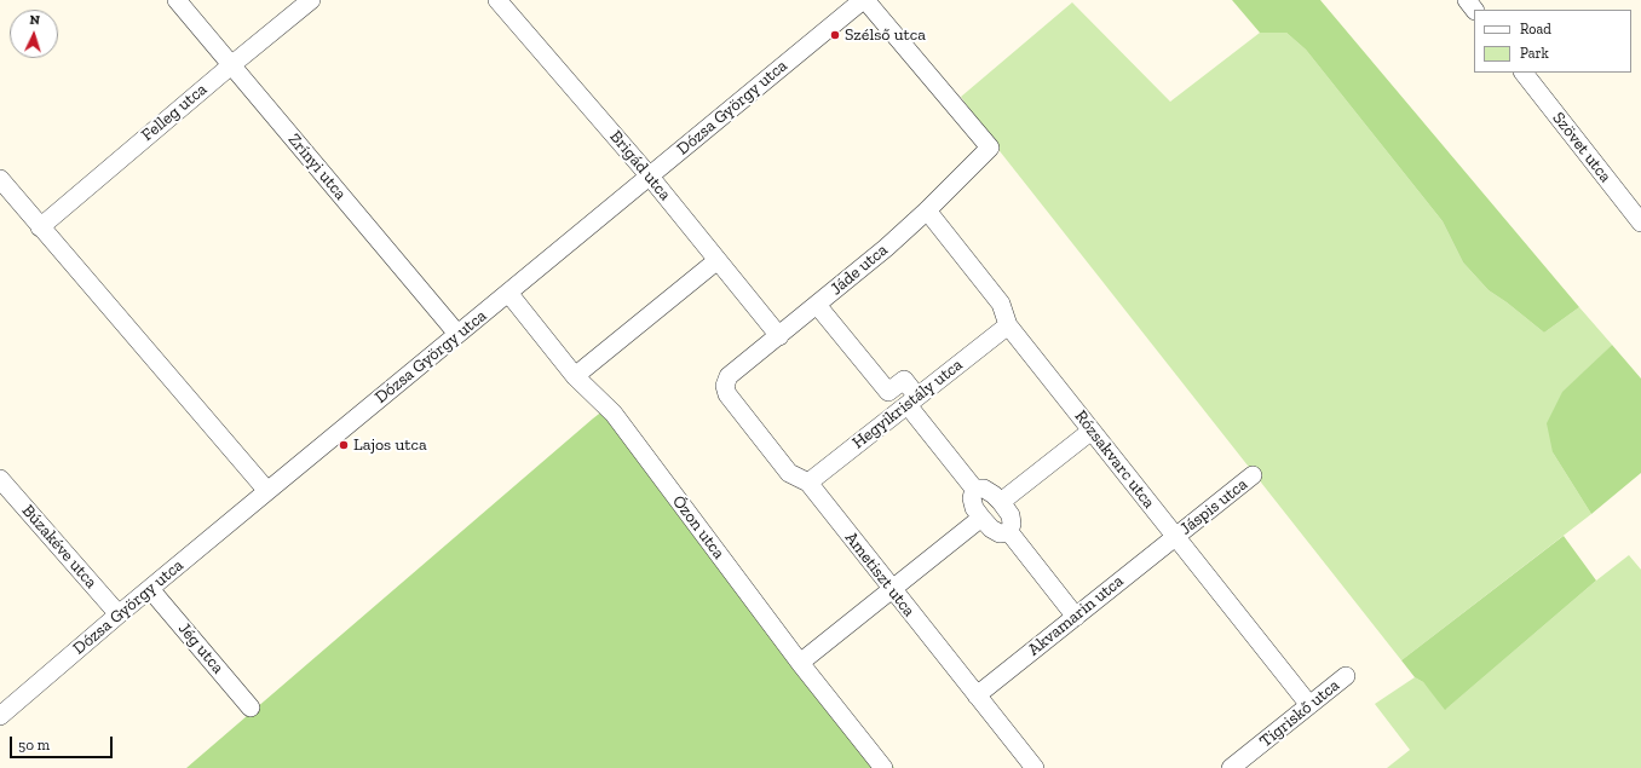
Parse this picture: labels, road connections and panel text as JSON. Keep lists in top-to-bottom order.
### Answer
{
  "streets": {
    "street": [
      "Dózsa György utca",
      "Felleg utca",
      "Szövet utca",
      "Brigád utca",
      "Zrínyi utca",
      "Jáde utca",
      "Hegyikristály utca",
      "Rózsakvarc utca",
      "Jáspis utca",
      "Ózon utca",
      "Búzakéve utca",
      "Ametiszt utca",
      "Akvamarin utca",
      "Jég utca",
      "Tigriskő utca"
    ]
  },
  "crossings": [
    ["Dózsa György utca", "Brigád utca"],
    ["Dózsa György utca", "Zrínyi utca"],
    ["Dózsa György utca", "Jáde utca"],
    ["Dózsa György utca", "Ózon utca"],
    ["Dózsa György utca", "Búzakéve utca"],
    ["Dózsa György utca", "Jég utca"],
    ["Felleg utca", "Zrínyi utca"],
    ["Brigád utca", "Jáde utca"],
    ["Jáde utca", "Rózsakvarc utca"],
    ["Jáde utca", "Ametiszt utca"],
    ["Hegyikristály utca", "Rózsakvarc utca"],
    ["Hegyikristály utca", "Ametiszt utca"],
    ["Rózsakvarc utca", "Jáspis utca"],
    ["Rózsakvarc utca", "Akvamarin utca"],
    ["Rózsakvarc utca", "Tigriskő utca"],
    ["Jáspis utca", "Akvamarin utca"],
    ["Ametiszt utca", "Akvamarin utca"]
  ],
  "places": ["Szélső utca", "Lajos utca"],
  "legend": ["Road", "Park"],
  "scale_bar": "50 m",
  "north": "top"
}
